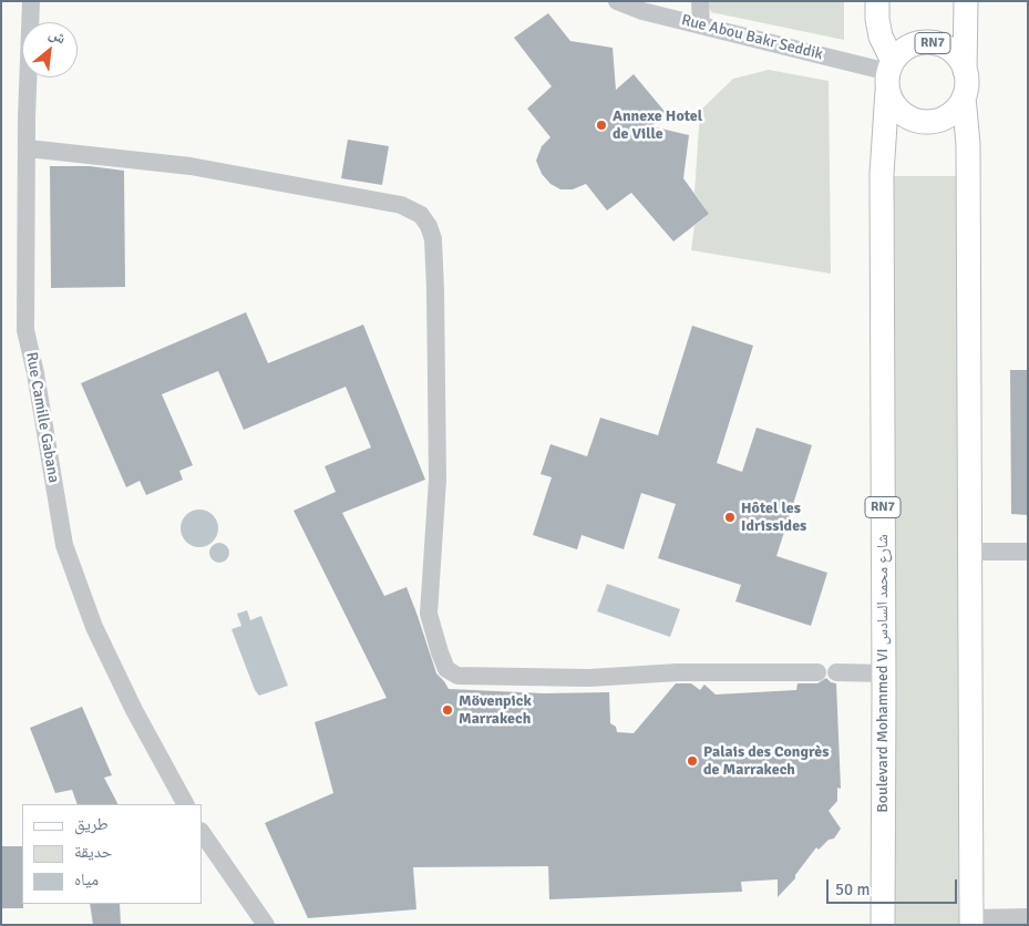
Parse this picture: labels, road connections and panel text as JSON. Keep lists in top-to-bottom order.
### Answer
{
  "streets": {
    "main road": ["RN7", "Boulevard Mohammed VI شارع محمد السادس"],
    "street": ["Rue Abou Bakr Seddik", "Rue Camille Gabana"]
  },
  "crossings": [
    ["Rue Abou Bakr Seddik", "RN7"],
    ["Rue Abou Bakr Seddik", "Boulevard Mohammed VI شارع محمد السادس"],
    ["RN7", "Boulevard Mohammed VI شارع محمد السادس"]
  ],
  "places": [
    "Annexe Hotel de Ville",
    "Hôtel les Idrissides",
    "Mövenpick Marrakech",
    "Palais des Congrès de Marrakech"
  ],
  "legend": ["طريق", "حديقة", "مياه"],
  "scale_bar": "50 m",
  "north": "top right"
}
